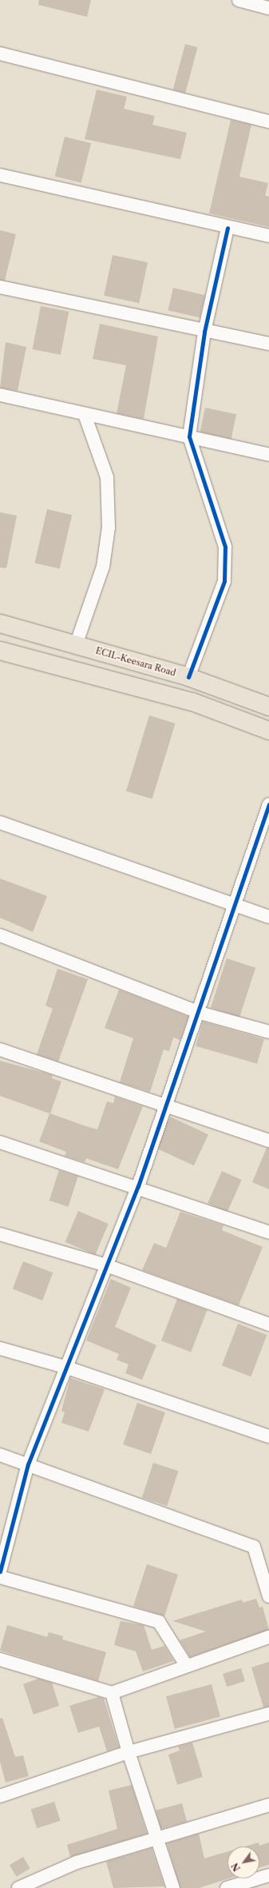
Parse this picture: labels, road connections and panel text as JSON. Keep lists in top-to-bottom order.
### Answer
{
  "streets": {
    "main road": ["ECIL-Keesara Road"]
  },
  "north": "bottom left"
}
